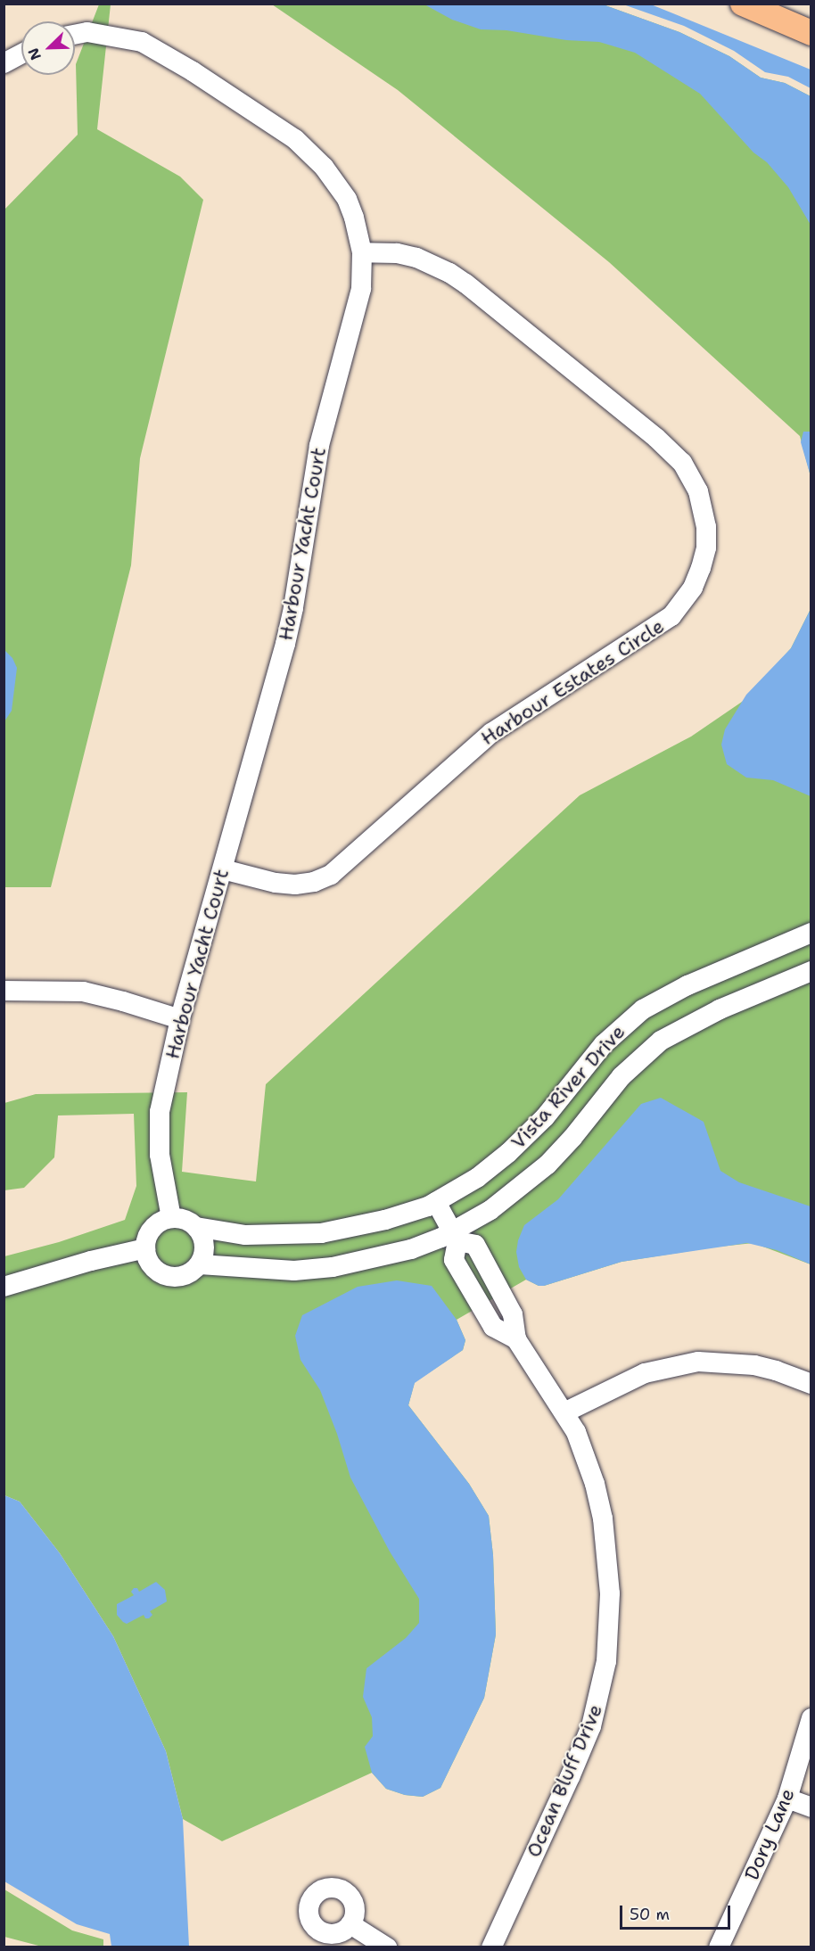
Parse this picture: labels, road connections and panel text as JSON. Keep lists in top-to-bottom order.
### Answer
{
  "streets": {
    "street": [
      "Harbour Yacht Court",
      "Harbour Estates Circle",
      "Vista River Drive",
      "Ocean Bluff Drive",
      "Dory Lane"
    ]
  },
  "crossings": [
    ["Harbour Yacht Court", "Harbour Estates Circle"],
    ["Harbour Yacht Court", "Vista River Drive"],
    ["Vista River Drive", "Ocean Bluff Drive"]
  ],
  "scale_bar": "50 m",
  "north": "bottom left"
}
